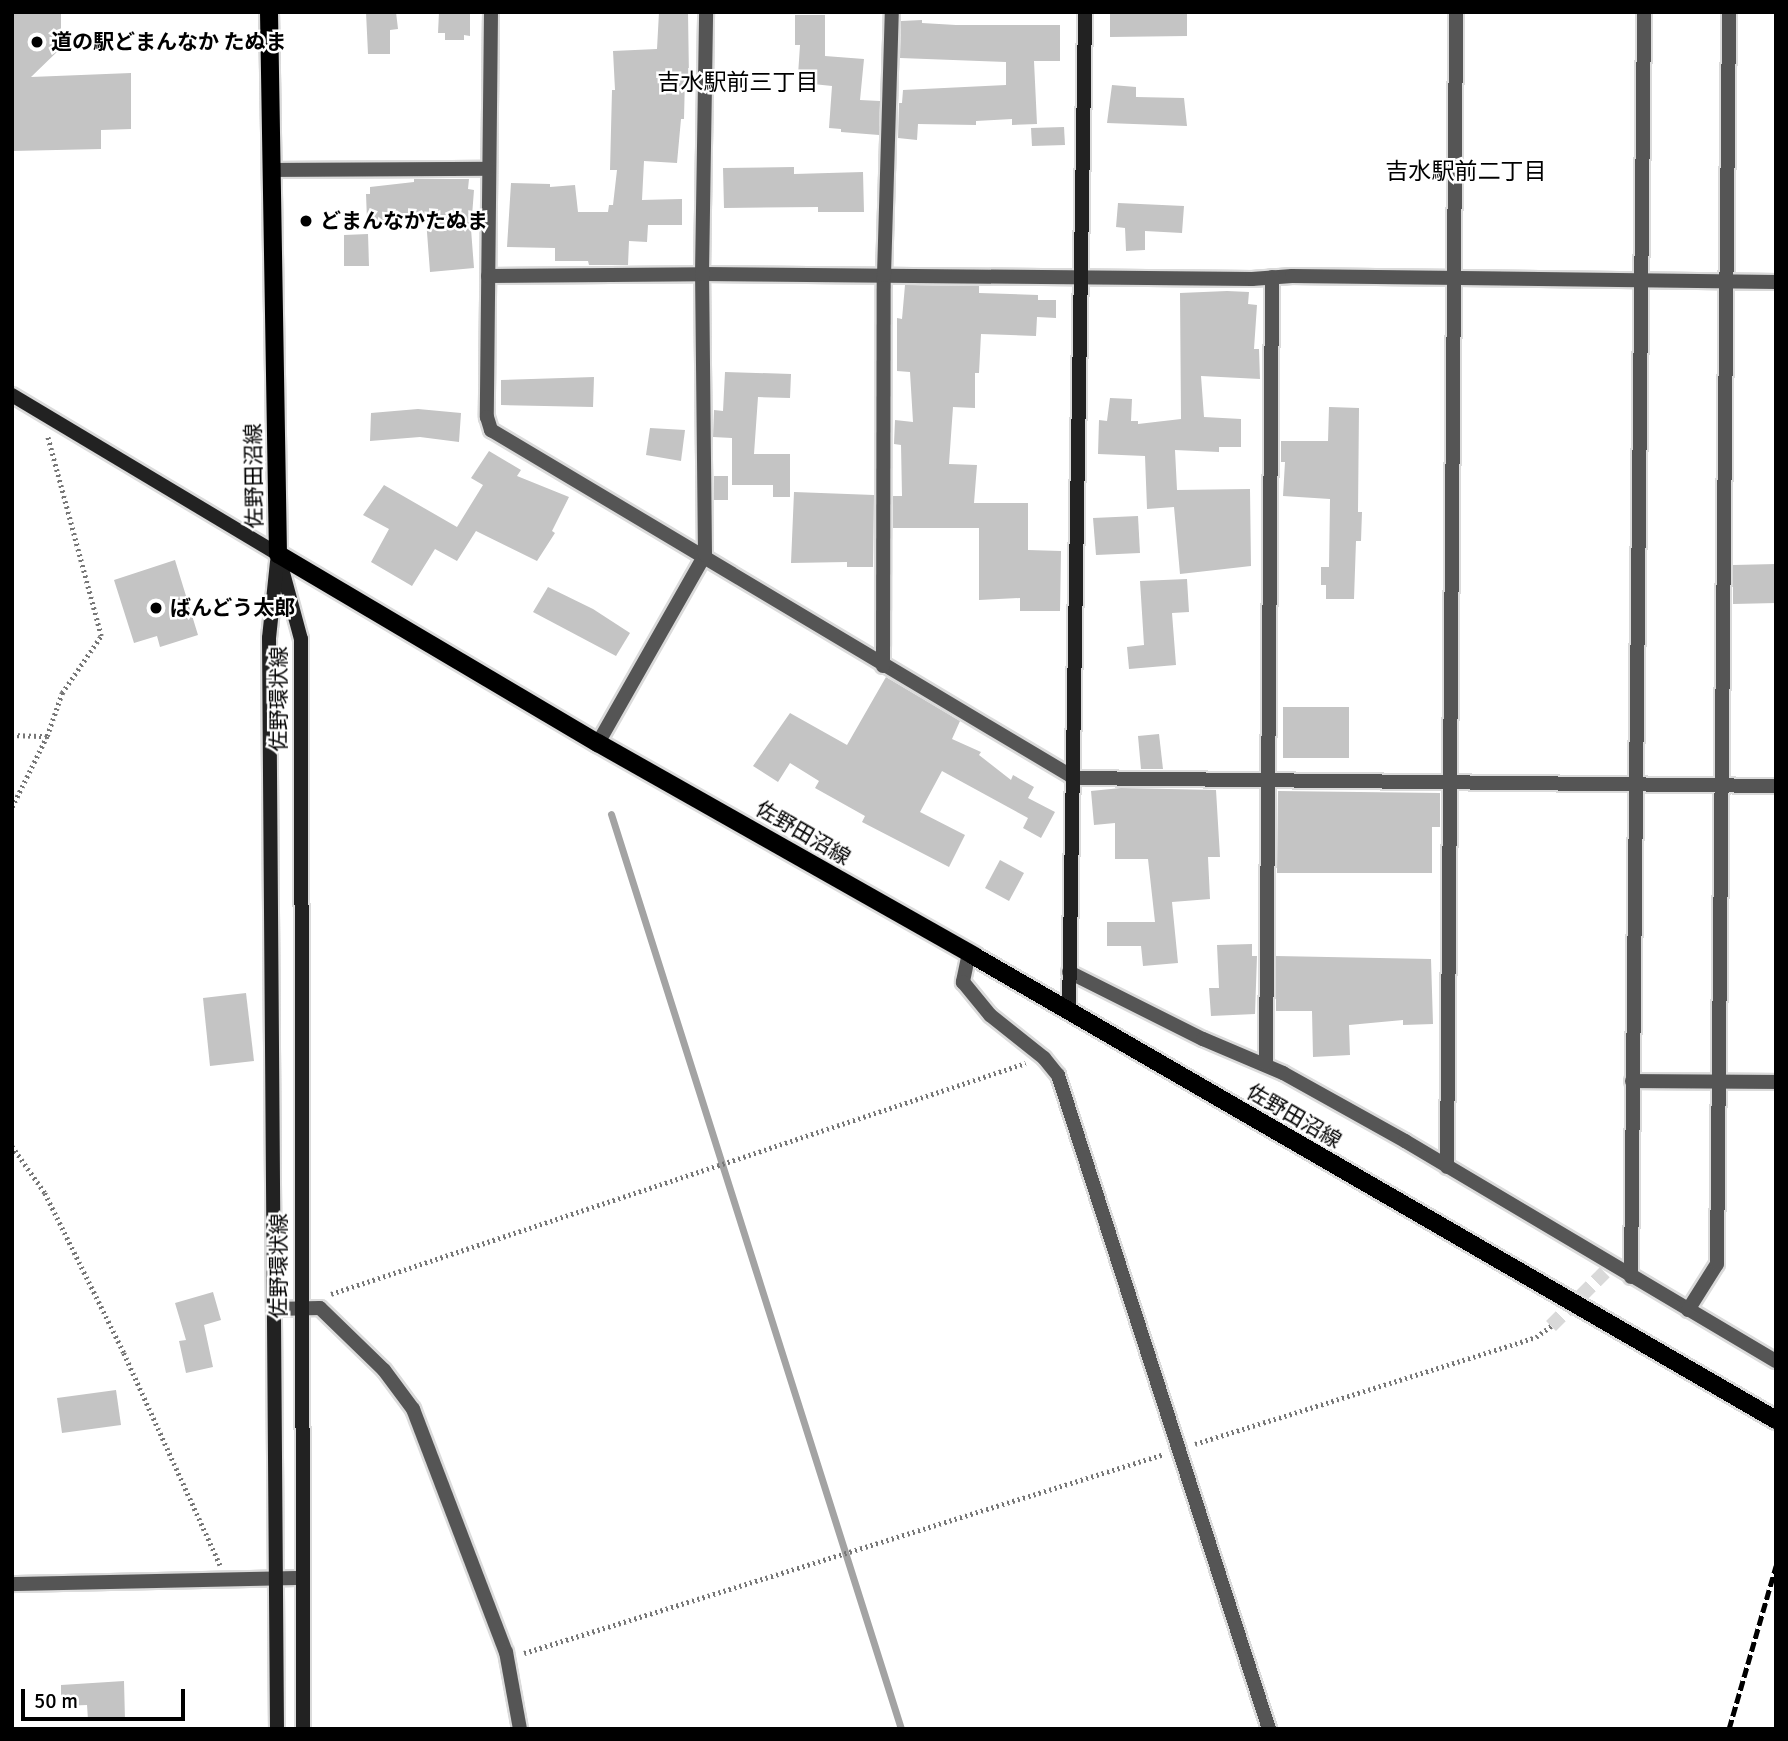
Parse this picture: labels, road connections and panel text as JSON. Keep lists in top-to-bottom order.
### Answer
{
  "streets": {
    "main road": ["佐野田沼線", "佐野環状線"]
  },
  "crossings": [
    ["佐野田沼線", "佐野環状線"]
  ],
  "districts": ["吉水駅前三丁目", "吉水駅前二丁目"],
  "places": ["道の駅どまんなか たぬま", "どまんなかたぬま", "ばんどう太郎"],
  "scale_bar": "50 m"
}
